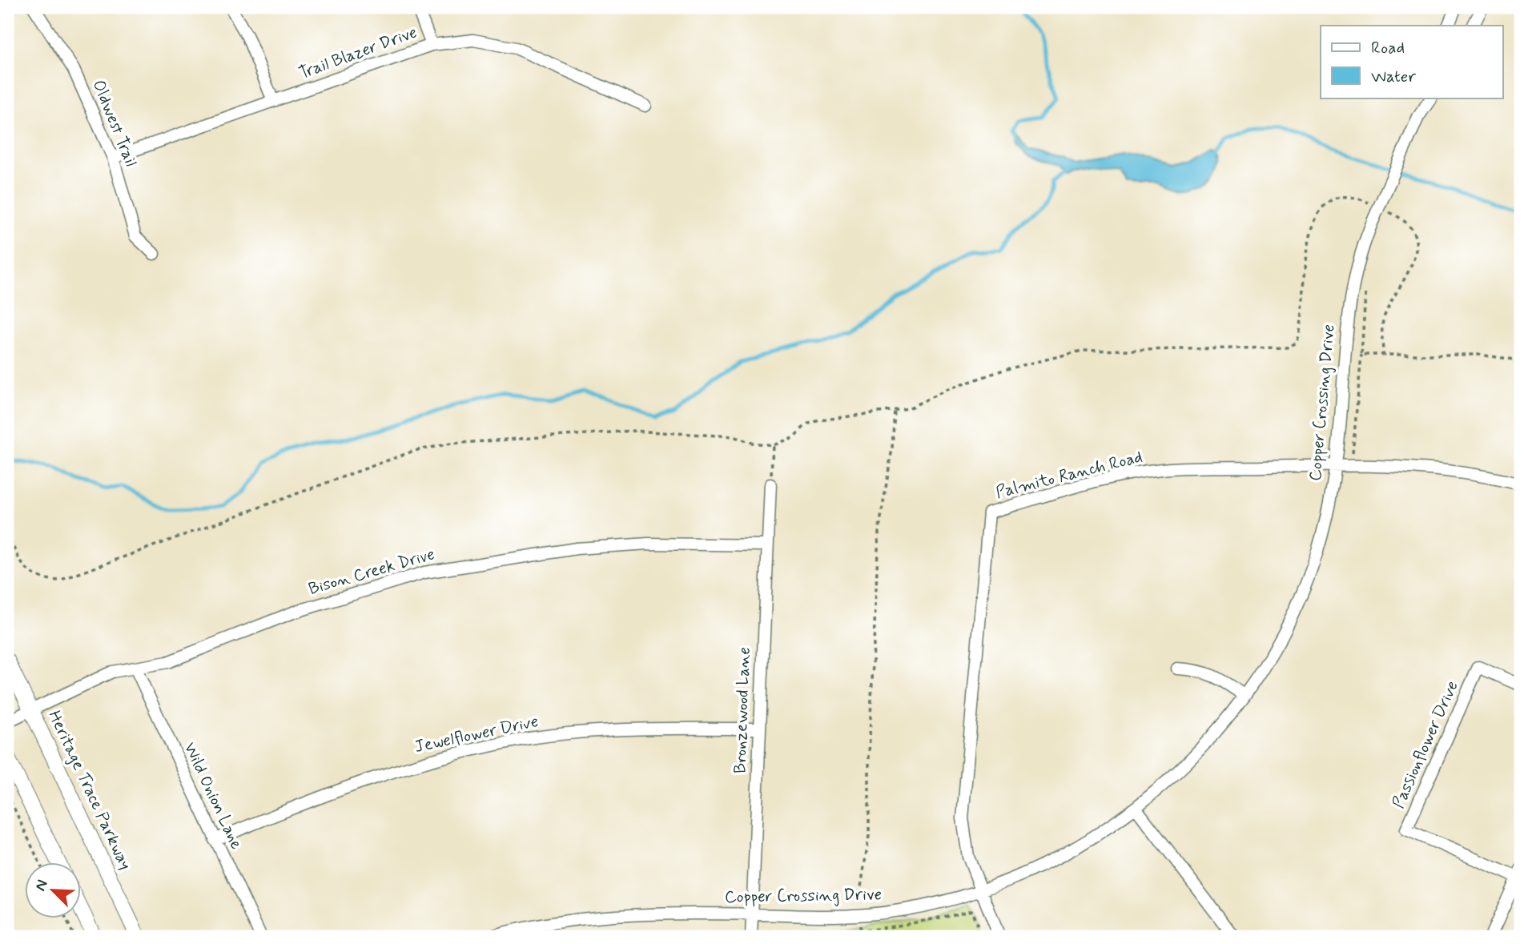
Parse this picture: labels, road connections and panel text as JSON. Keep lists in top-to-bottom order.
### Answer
{
  "streets": {
    "street": [
      "Trail Blazer Drive",
      "Oldwest Trail",
      "Copper Crossing Drive",
      "Palmito Ranch Road",
      "Bison Creek Drive",
      "Bronzewood Lane",
      "Jewelflower Drive",
      "Passionflower Drive",
      "Heritage Trace Parkway",
      "Wild Onion Lane"
    ]
  },
  "crossings": [
    ["Trail Blazer Drive", "Oldwest Trail"],
    ["Copper Crossing Drive", "Palmito Ranch Road"],
    ["Copper Crossing Drive", "Bronzewood Lane"],
    ["Bison Creek Drive", "Bronzewood Lane"],
    ["Bison Creek Drive", "Heritage Trace Parkway"],
    ["Bison Creek Drive", "Wild Onion Lane"],
    ["Bronzewood Lane", "Jewelflower Drive"],
    ["Jewelflower Drive", "Wild Onion Lane"]
  ],
  "legend": ["Road", "Water"],
  "north": "top left"
}
